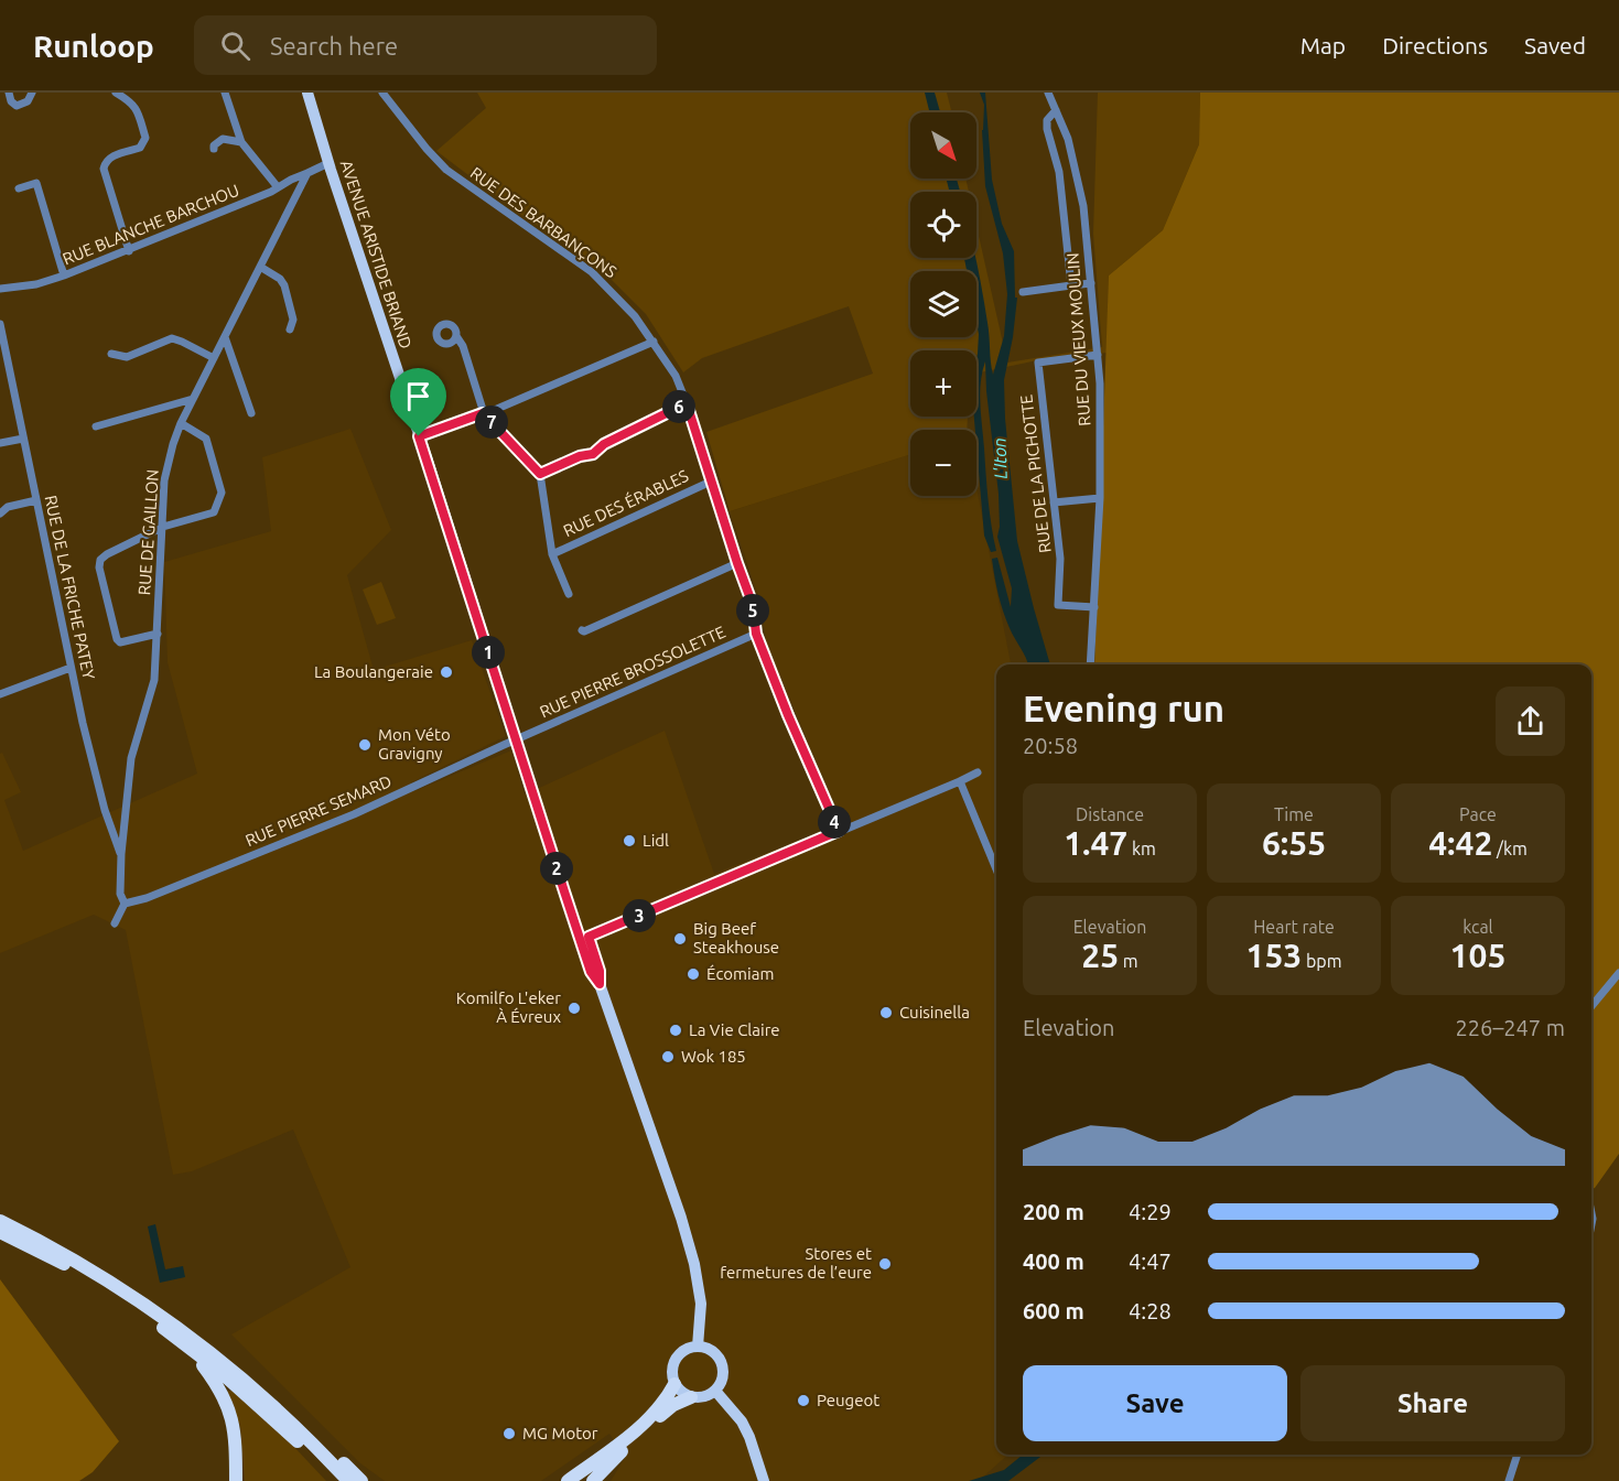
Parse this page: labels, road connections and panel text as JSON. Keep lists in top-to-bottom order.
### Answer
{
  "streets": {
    "main road": ["AVENUE ARISTIDE BRIAND"],
    "street": [
      "RUE DES BARBANÇONS",
      "RUE BLANCHE BARCHOU",
      "RUE DU VIEUX MOULIN",
      "RUE DE LA PICHOTTE",
      "RUE DES ÉRABLES",
      "RUE DE GAILLON",
      "RUE DE LA FRICHE PATEY",
      "RUE PIERRE BROSSOLETTE",
      "RUE PIERRE SEMARD"
    ]
  },
  "crossings": [
    ["RUE DES BARBANÇONS", "RUE DES ÉRABLES"],
    ["RUE DES BARBANÇONS", "RUE PIERRE BROSSOLETTE"],
    ["RUE BLANCHE BARCHOU", "RUE DE GAILLON"],
    ["AVENUE ARISTIDE BRIAND", "RUE PIERRE BROSSOLETTE"],
    ["AVENUE ARISTIDE BRIAND", "RUE PIERRE SEMARD"],
    ["RUE DU VIEUX MOULIN", "RUE DE LA PICHOTTE"],
    ["RUE DE GAILLON", "RUE DE LA FRICHE PATEY"],
    ["RUE DE GAILLON", "RUE PIERRE SEMARD"],
    ["RUE PIERRE BROSSOLETTE", "RUE PIERRE SEMARD"]
  ],
  "water": ["L'Iton"],
  "places": [
    "La Boulangeraie",
    "Mon Véto Gravigny",
    "Lidl",
    "Big Beef Steakhouse",
    "Écomiam",
    "Komilfo L'eker À Évreux",
    "Cuisinella",
    "La Vie Claire",
    "Wok 185",
    "Stores et fermetures de l’eure",
    "Peugeot",
    "MG Motor"
  ],
  "north": "bottom right",
  "page": {
    "header": "Runloop",
    "search": "Search here",
    "nav": ["Map", "Directions", "Saved"],
    "map_buttons": ["+", "−"],
    "pins": [
      "6",
      "7",
      "5",
      "1",
      "4",
      "2",
      "3"
    ],
    "heading": ["Evening run", "20:58"],
    "stats": [
      ["Distance", "1.47 km"],
      ["Time", "6:55"],
      ["Pace", "4:42 /km"],
      ["Elevation", "25 m"],
      ["Heart rate", "153 bpm"],
      ["kcal", "105"]
    ],
    "chart": ["Elevation", "226–247 m"],
    "list": [
      {
        "name": "200 m",
        "note": "4:29"
      },
      {
        "name": "400 m",
        "note": "4:47"
      },
      {
        "name": "600 m",
        "note": "4:28"
      }
    ],
    "buttons": ["Save", "Share"]
  }
}
